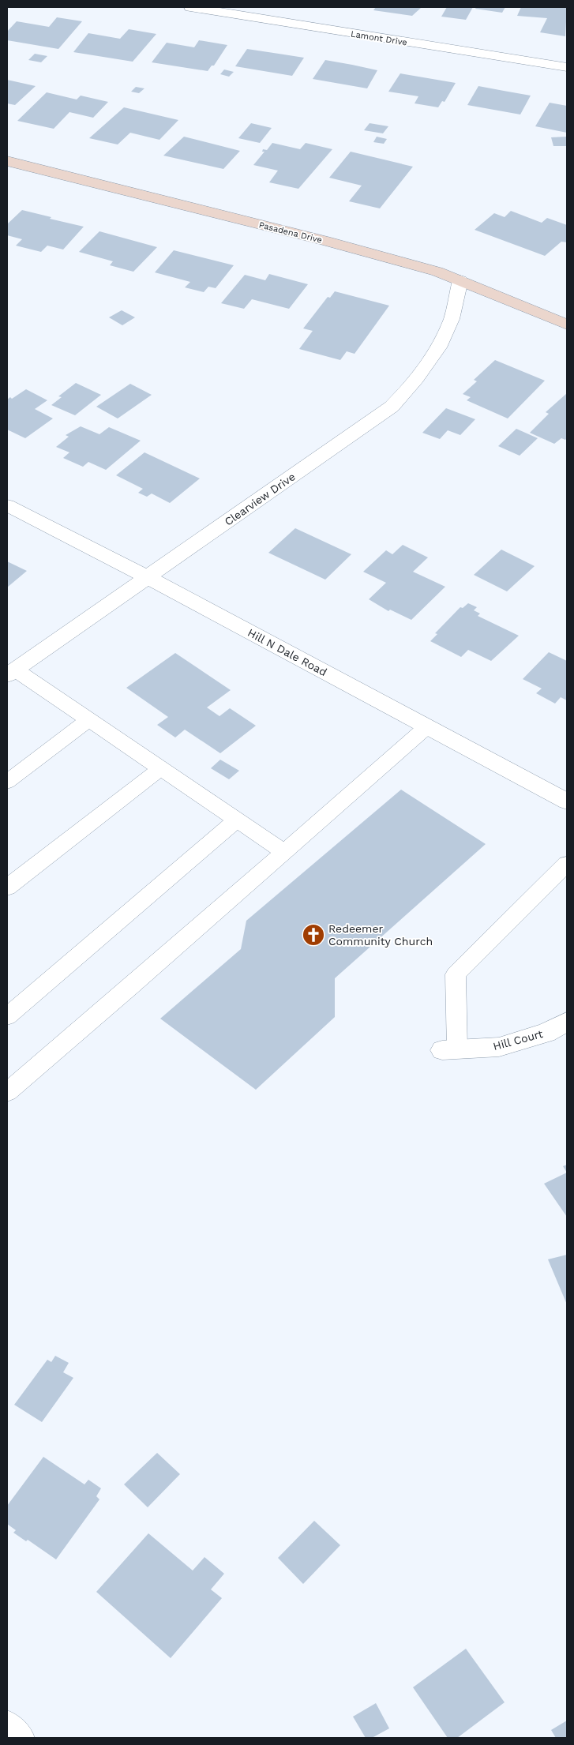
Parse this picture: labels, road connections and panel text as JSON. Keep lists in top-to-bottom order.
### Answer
{
  "streets": {
    "street": [
      "Lamont Drive",
      "Pasadena Drive",
      "Clearview Drive",
      "Hill N Dale Road",
      "Hill Court"
    ]
  },
  "crossings": [
    ["Pasadena Drive", "Clearview Drive"],
    ["Clearview Drive", "Hill N Dale Road"]
  ],
  "places": {
    "church": ["Redeemer Community Church"]
  }
}
